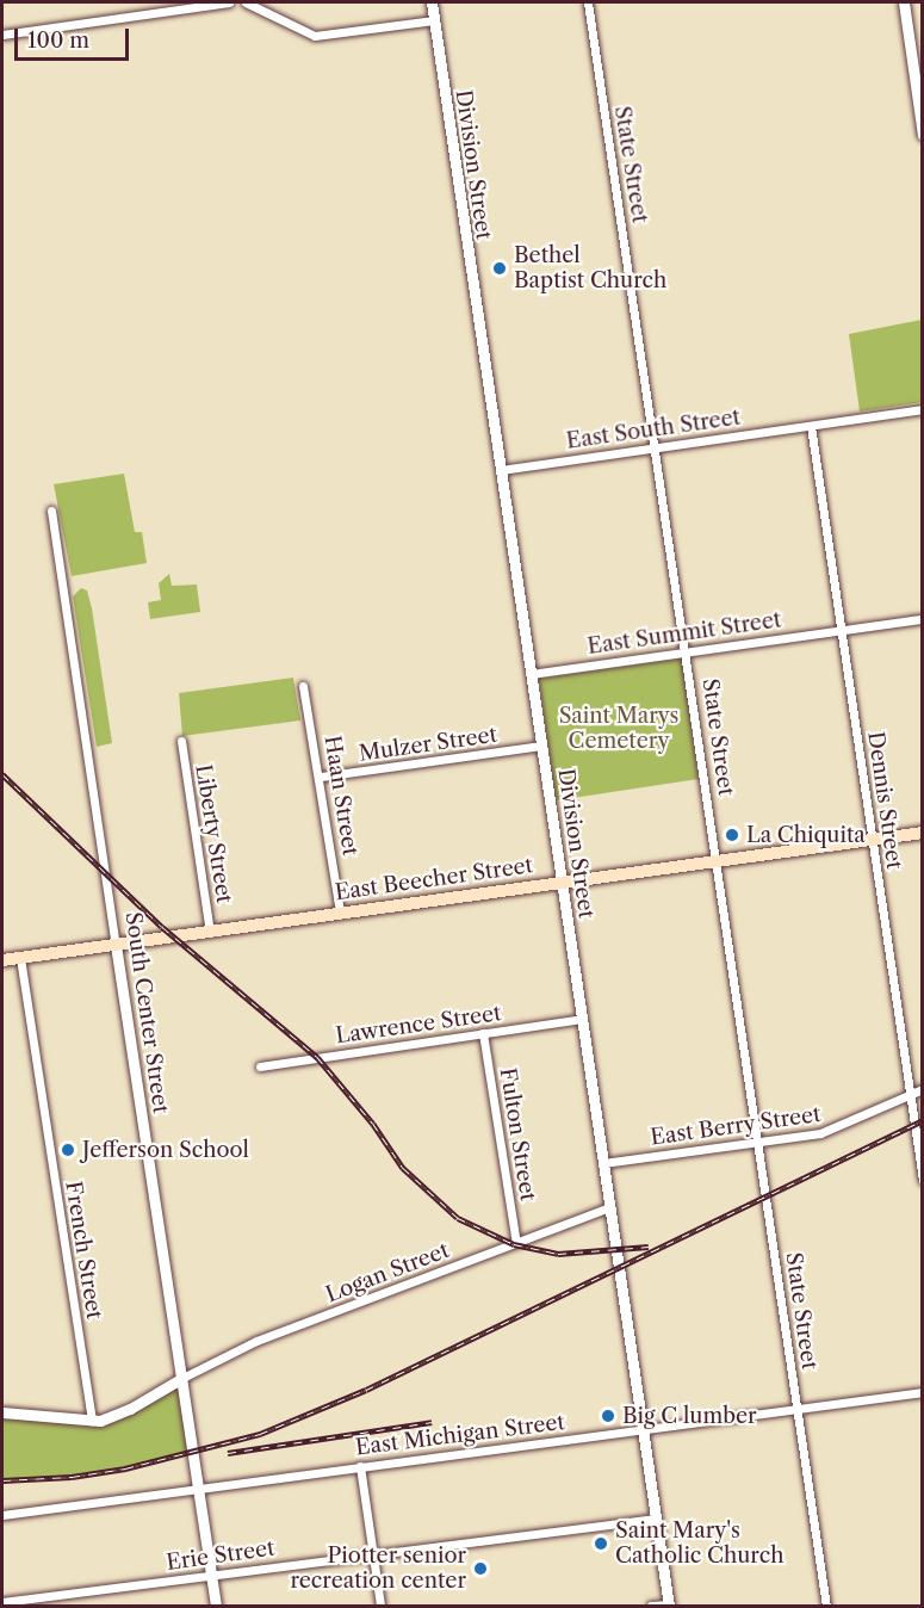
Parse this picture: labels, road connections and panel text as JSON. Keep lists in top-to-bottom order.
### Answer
{
  "streets": {
    "main road": ["East Beecher Street"],
    "street": [
      "Division Street",
      "State Street",
      "East South Street",
      "East Summit Street",
      "Mulzer Street",
      "Haan Street",
      "Dennis Street",
      "Liberty Street",
      "South Center Street",
      "Lawrence Street",
      "East Berry Street",
      "Fulton Street",
      "French Street",
      "Logan Street",
      "East Michigan Street",
      "Erie Street"
    ]
  },
  "crossings": [
    ["Division Street", "East South Street"],
    ["Division Street", "East Summit Street"],
    ["Division Street", "Mulzer Street"],
    ["Division Street", "East Beecher Street"],
    ["Division Street", "Lawrence Street"],
    ["Division Street", "East Berry Street"],
    ["Division Street", "Logan Street"],
    ["Division Street", "East Michigan Street"],
    ["Division Street", "Erie Street"],
    ["State Street", "East South Street"],
    ["State Street", "East Summit Street"],
    ["State Street", "East Beecher Street"],
    ["State Street", "East Berry Street"],
    ["State Street", "East Michigan Street"],
    ["East South Street", "Dennis Street"],
    ["East Summit Street", "Dennis Street"],
    ["Mulzer Street", "Haan Street"],
    ["Haan Street", "East Beecher Street"],
    ["Dennis Street", "East Beecher Street"],
    ["Dennis Street", "East Berry Street"],
    ["Liberty Street", "East Beecher Street"],
    ["East Beecher Street", "South Center Street"],
    ["East Beecher Street", "French Street"],
    ["South Center Street", "Logan Street"],
    ["South Center Street", "East Michigan Street"],
    ["South Center Street", "Erie Street"],
    ["Lawrence Street", "Fulton Street"],
    ["Fulton Street", "Logan Street"]
  ],
  "parks": ["Saint Marys Cemetery"],
  "places": [
    "Bethel Baptist Church",
    "La Chiquita",
    "Jefferson School",
    "Big C lumber",
    "Saint Mary's Catholic Church",
    "Piotter senior recreation center"
  ],
  "scale_bar": "100 m"
}
